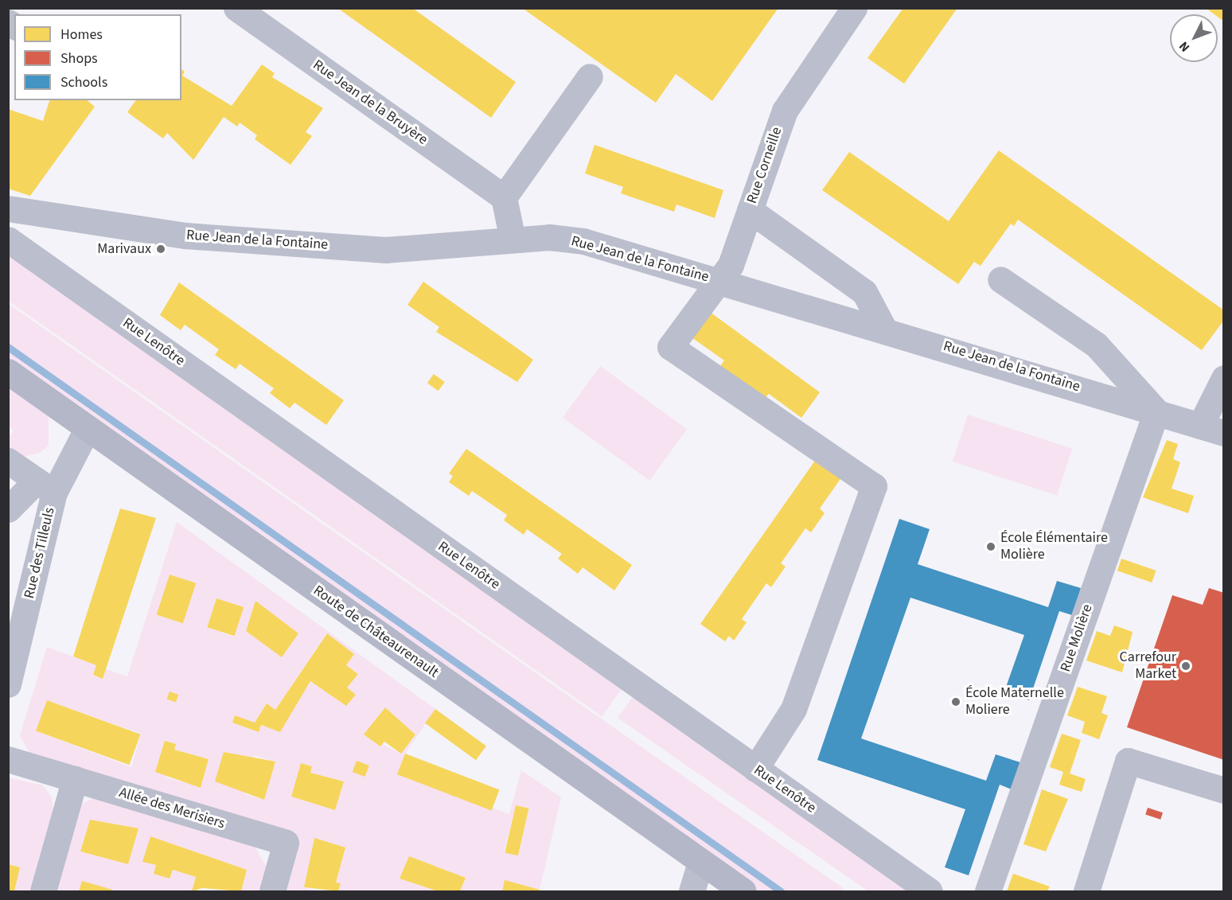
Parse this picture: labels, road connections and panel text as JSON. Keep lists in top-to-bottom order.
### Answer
{
  "streets": {
    "main road": ["Route de Châteaurenault"],
    "street": [
      "Rue Jean de la Bruyère",
      "Rue Corneille",
      "Rue Jean de la Fontaine",
      "Rue Lenôtre",
      "Rue des Tilleuls",
      "Rue Molière",
      "Allée des Merisiers"
    ]
  },
  "crossings": [
    ["Rue Corneille", "Rue Jean de la Fontaine"],
    ["Rue Corneille", "Rue Lenôtre"],
    ["Rue Jean de la Fontaine", "Rue Molière"],
    ["Rue des Tilleuls", "Route de Châteaurenault"]
  ],
  "places": [
    "Marivaux",
    "École Élémentaire Molière",
    "Carrefour Market",
    "École Maternelle Moliere"
  ],
  "legend": ["Homes", "Shops", "Schools"],
  "north": "bottom left"
}
